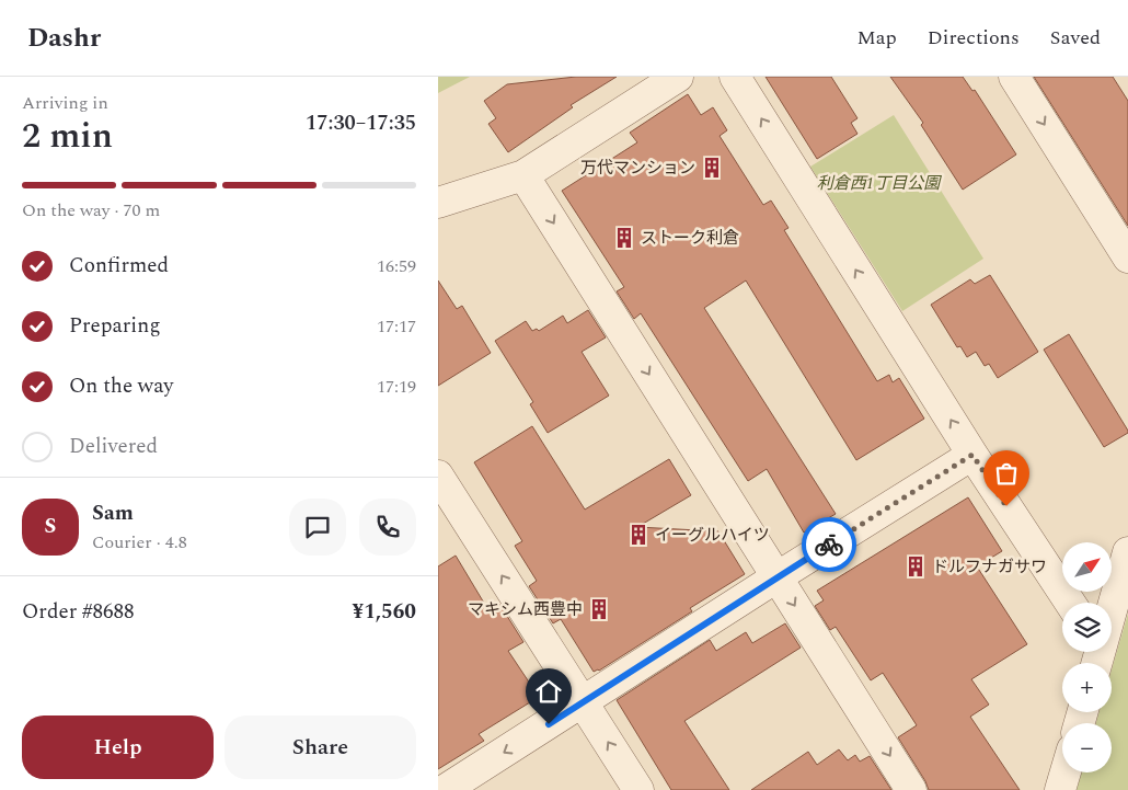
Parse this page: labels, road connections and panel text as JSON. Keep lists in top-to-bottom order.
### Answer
{
  "parks": ["利倉西1丁目公園"],
  "places": {
    "building": [
      "万代マンション",
      "ストーク利倉",
      "イーグルハイツ",
      "ドルフナガサワ",
      "マキシム西豊中"
    ]
  },
  "north": "top right",
  "page": {
    "header": "Dashr",
    "nav": ["Map", "Directions", "Saved"],
    "heading": ["2 min", "Arriving in", "17:30–17:35"],
    "panel": [
      "Sam",
      "Courier · 4.8",
      "Order #8688",
      "¥1,560"
    ],
    "bar": "On the way · 70 m",
    "list": [
      ["Confirmed", "16:59"],
      ["Preparing", "17:17"],
      ["On the way", "17:19"],
      "Delivered"
    ],
    "round": "S",
    "map_buttons": ["+", "−"],
    "buttons": ["Help", "Share"]
  }
}
